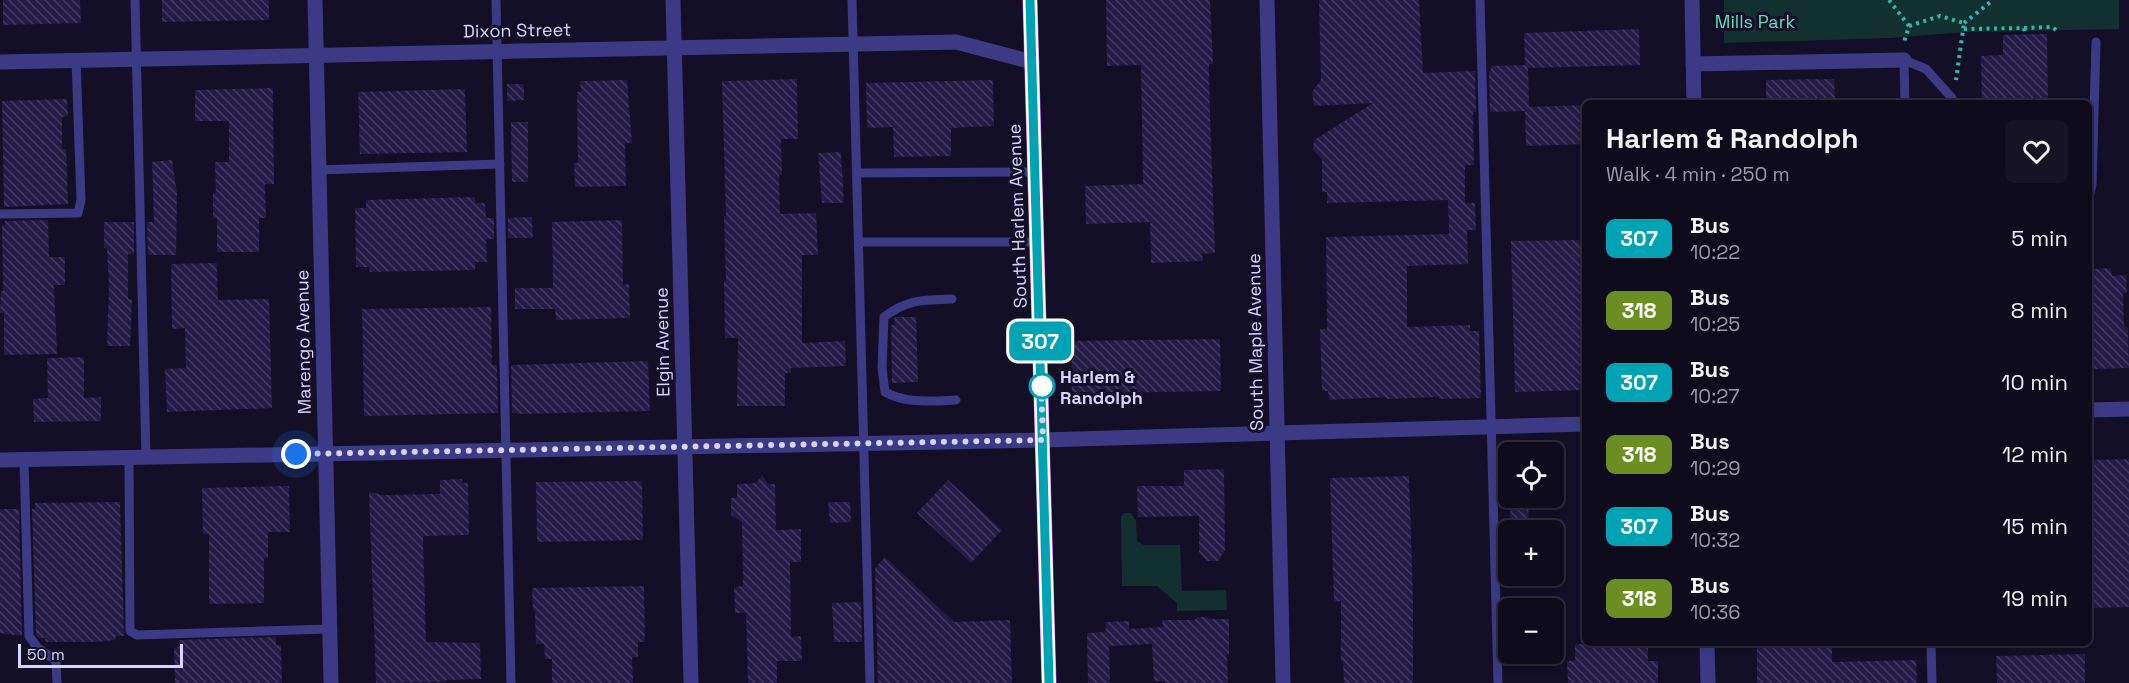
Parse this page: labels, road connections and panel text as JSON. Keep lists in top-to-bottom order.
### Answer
{
  "streets": {
    "main road": ["South Harlem Avenue"],
    "street": [
      "Dixon Street",
      "Marengo Avenue",
      "Elgin Avenue",
      "South Maple Avenue"
    ]
  },
  "crossings": [
    ["Dixon Street", "South Harlem Avenue"],
    ["Dixon Street", "Marengo Avenue"],
    ["Dixon Street", "Elgin Avenue"]
  ],
  "parks": ["Mills Park"],
  "places": ["Harlem & Randolph"],
  "lines": ["bus line 307"],
  "scale_bar": "50 m",
  "page": {
    "on_map": "307",
    "heading": ["Harlem & Randolph", "Walk · 4 min · 250 m"],
    "list": [
      {
        "mark": "307",
        "name": "Bus",
        "note": "10:22",
        "value": "5 min"
      },
      {
        "mark": "318",
        "name": "Bus",
        "note": "10:25",
        "value": "8 min"
      },
      {
        "mark": "307",
        "name": "Bus",
        "note": "10:27",
        "value": "10 min"
      },
      {
        "mark": "318",
        "name": "Bus",
        "note": "10:29",
        "value": "12 min"
      },
      {
        "mark": "307",
        "name": "Bus",
        "note": "10:32",
        "value": "15 min"
      },
      {
        "mark": "318",
        "name": "Bus",
        "note": "10:36",
        "value": "19 min"
      }
    ],
    "map_buttons": ["+", "−"],
    "scale": "50 m"
  }
}
